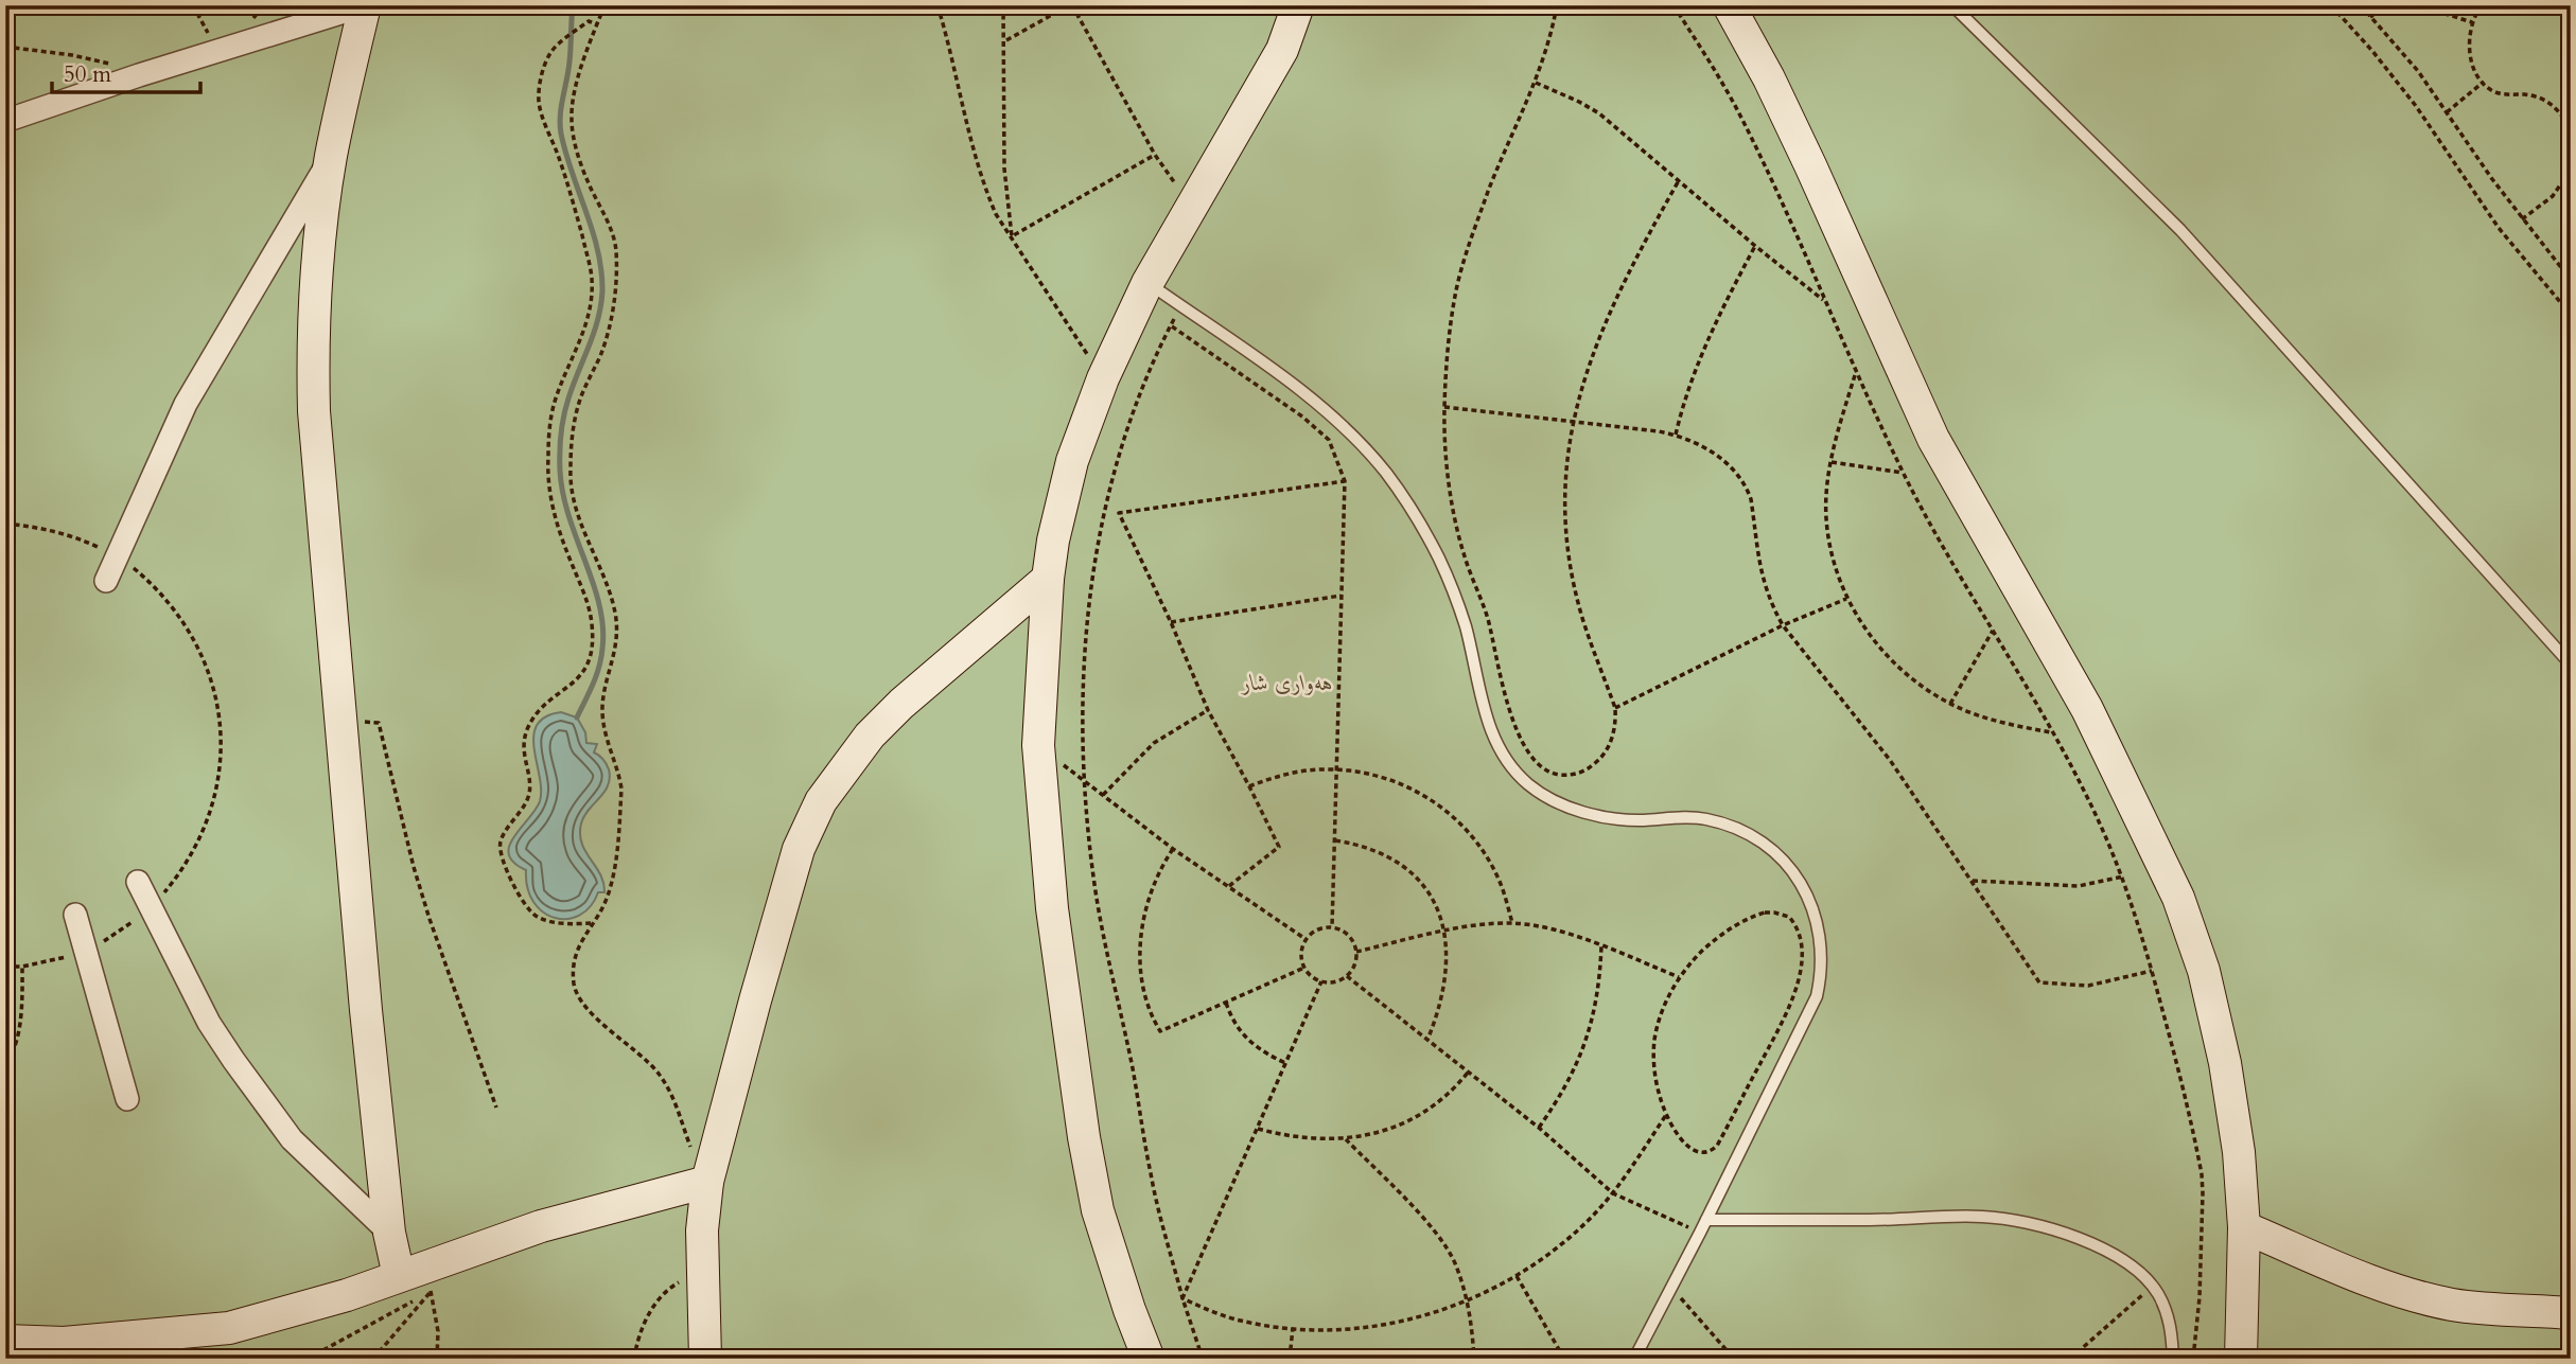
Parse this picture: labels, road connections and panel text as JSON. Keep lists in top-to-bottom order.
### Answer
{
  "parks": ["هەواری شار"],
  "scale_bar": "50 m"
}
